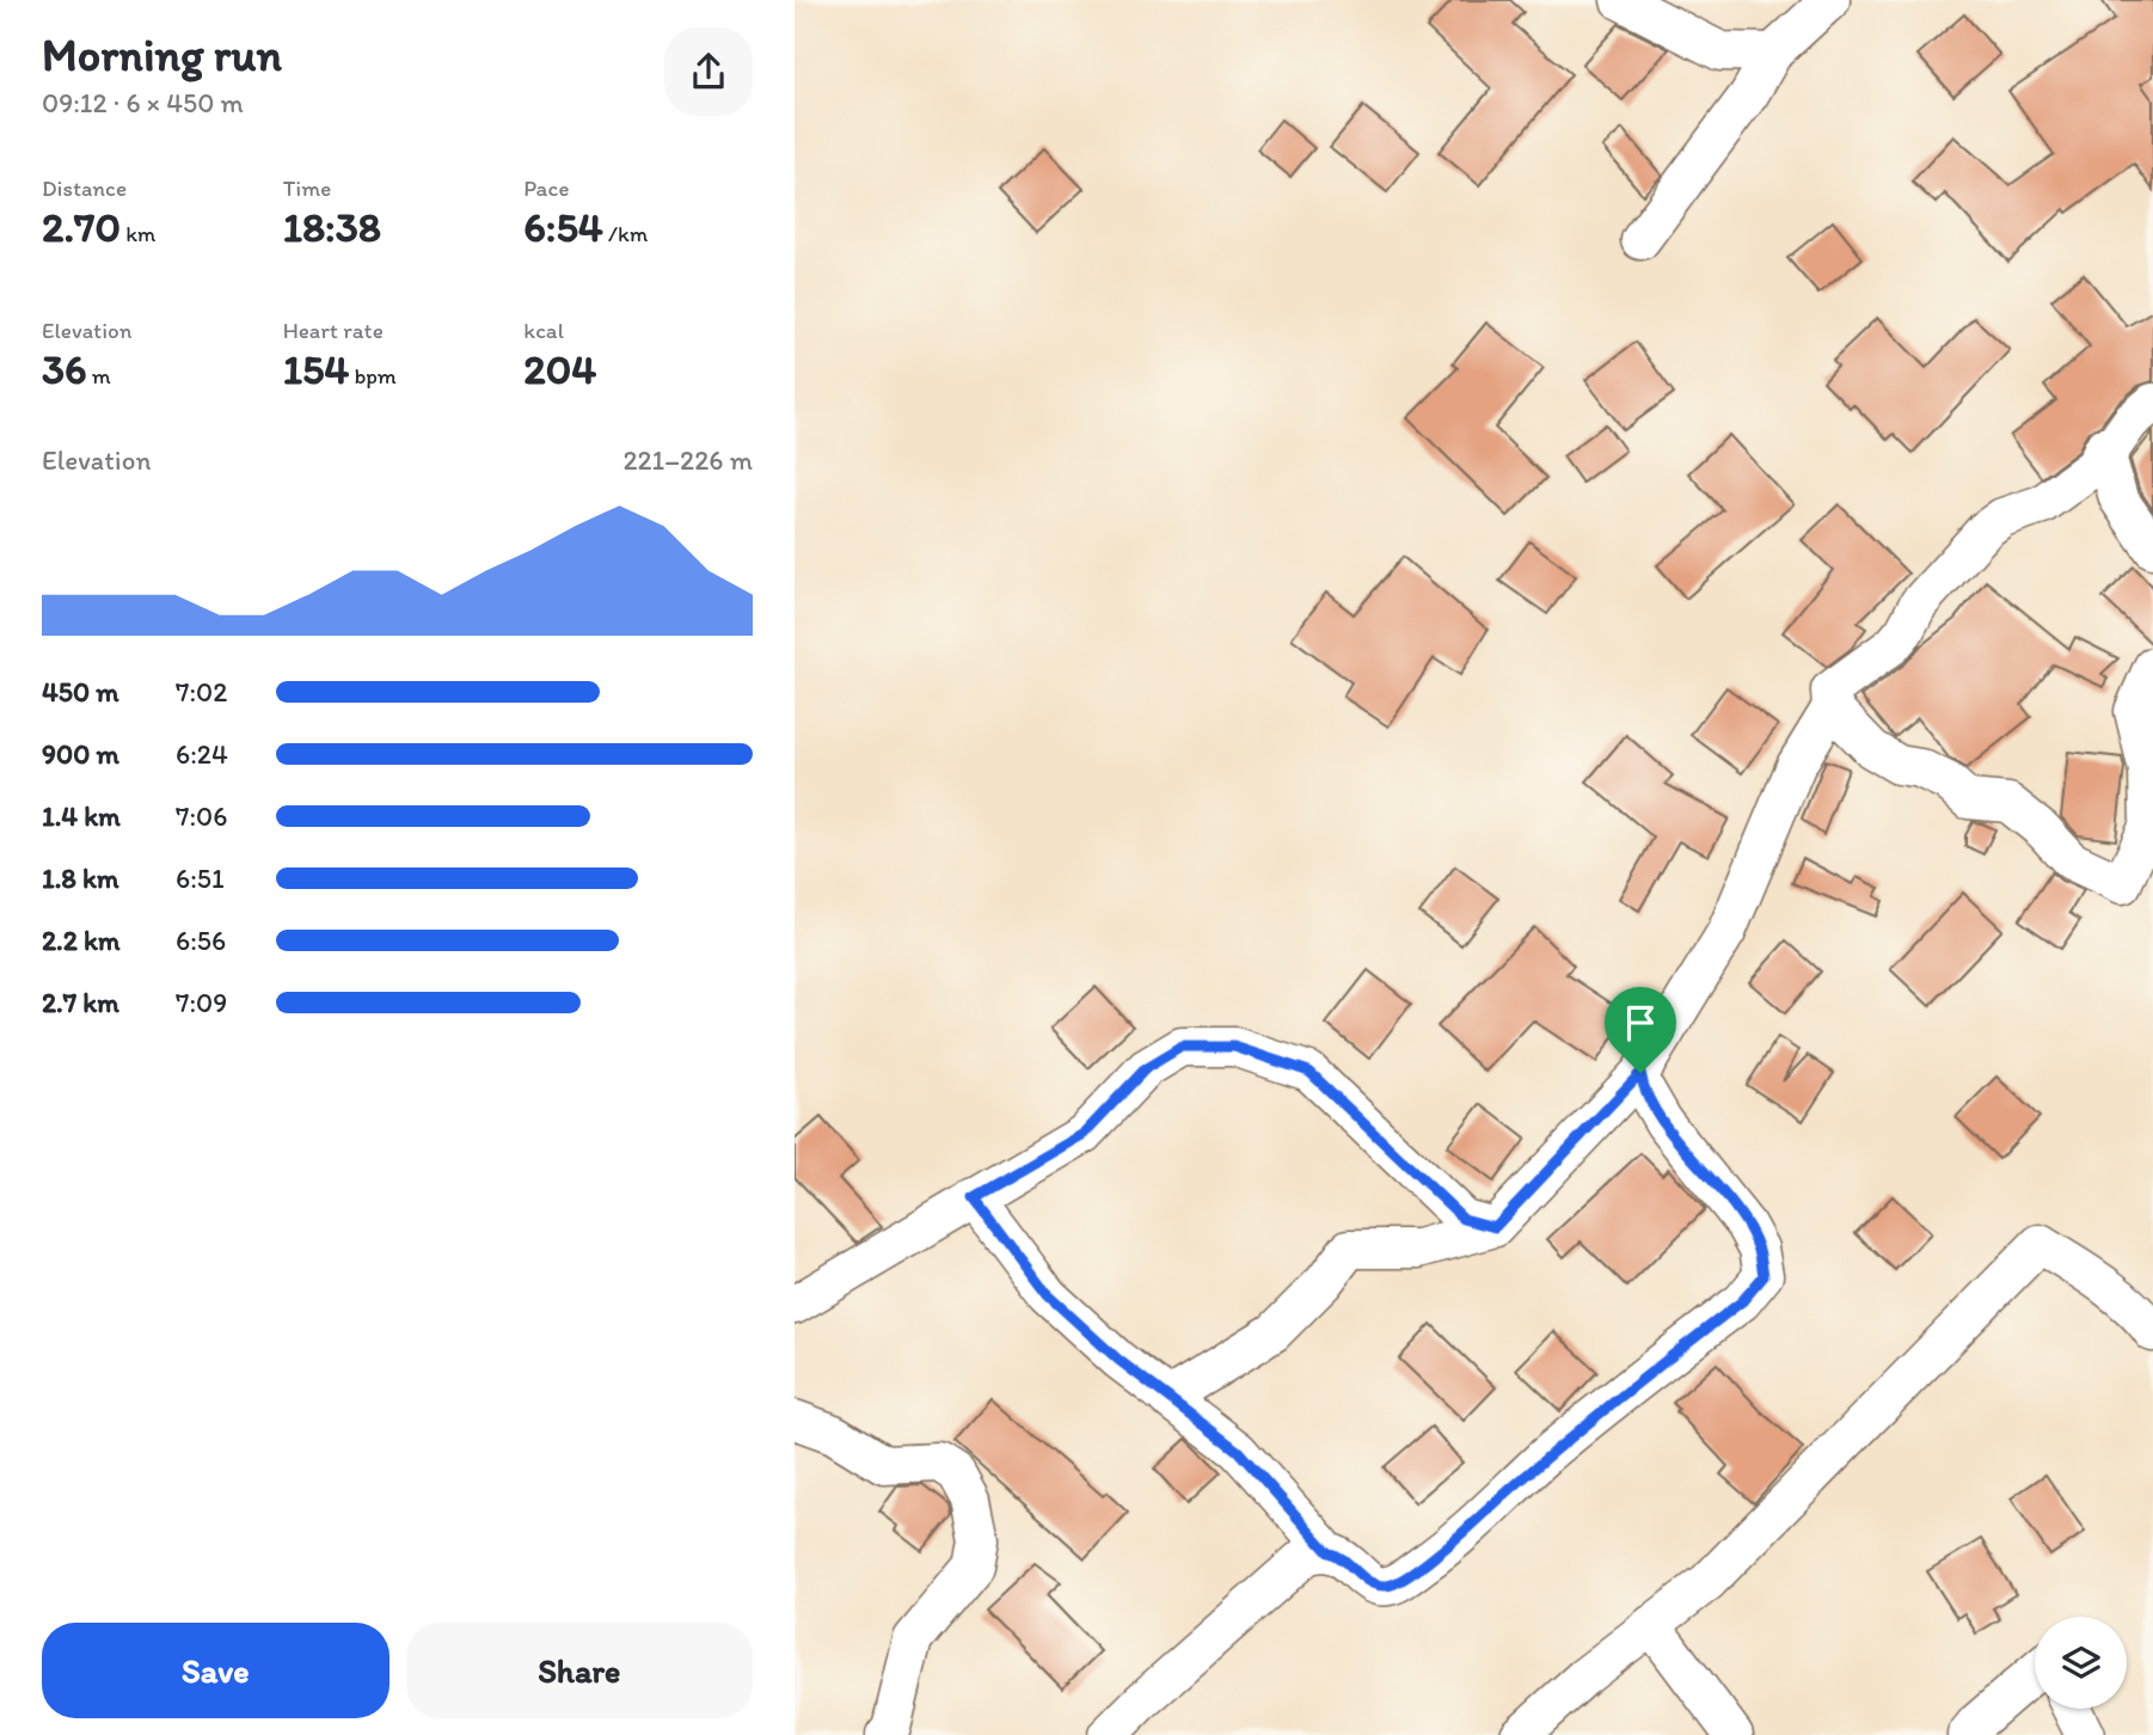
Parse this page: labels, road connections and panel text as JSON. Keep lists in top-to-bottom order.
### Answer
{
  "page": {
    "heading": ["Morning run", "09:12 · 6 × 450 m"],
    "stats": [
      ["Distance", "2.70 km"],
      ["Time", "18:38"],
      ["Pace", "6:54 /km"],
      ["Elevation", "36 m"],
      ["Heart rate", "154 bpm"],
      ["kcal", "204"]
    ],
    "chart": ["Elevation", "221–226 m"],
    "list": [
      {
        "name": "450 m",
        "note": "7:02"
      },
      {
        "name": "900 m",
        "note": "6:24"
      },
      {
        "name": "1.4 km",
        "note": "7:06"
      },
      {
        "name": "1.8 km",
        "note": "6:51"
      },
      {
        "name": "2.2 km",
        "note": "6:56"
      },
      {
        "name": "2.7 km",
        "note": "7:09"
      }
    ],
    "buttons": ["Save", "Share"]
  }
}
